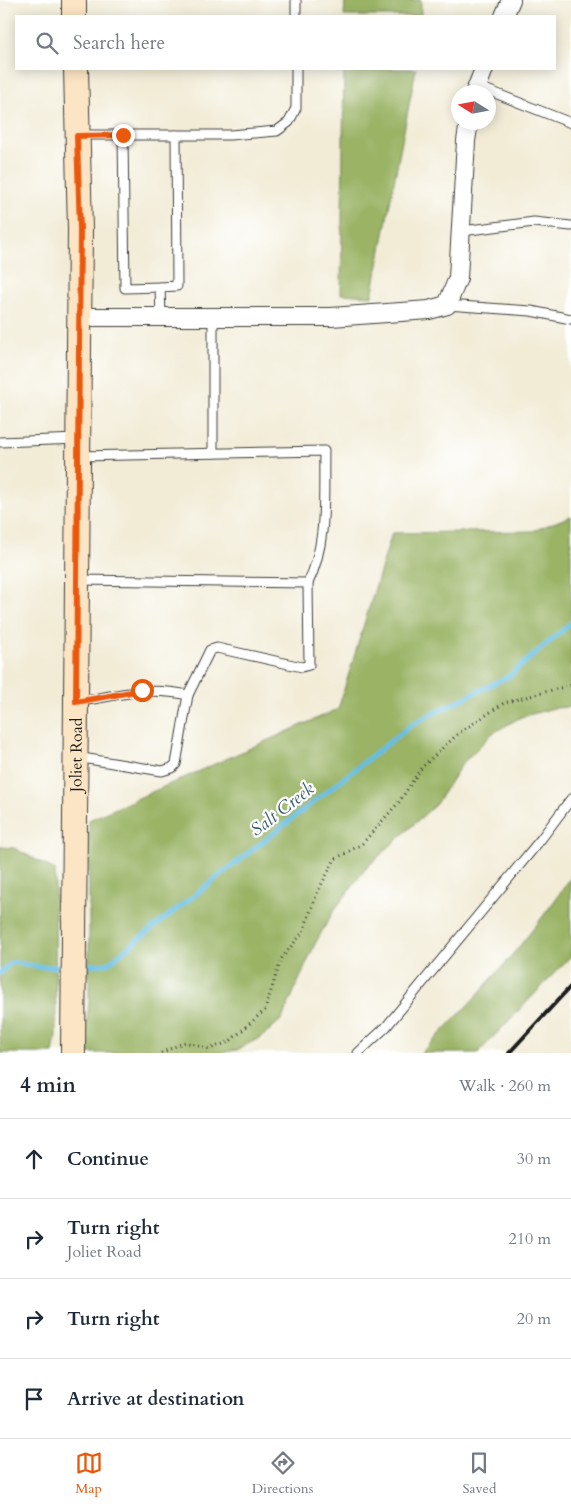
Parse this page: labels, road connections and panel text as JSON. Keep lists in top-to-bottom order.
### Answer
{
  "streets": {
    "main road": ["Joliet Road"]
  },
  "water": ["Salt Creek"],
  "north": "left",
  "page": {
    "search": "Search here",
    "heading": ["4 min", "Walk · 260 m"],
    "list": [
      ["Continue", "30 m"],
      ["Turn right", "Joliet Road", "210 m"],
      ["Turn right", "20 m"],
      "Arrive at destination"
    ],
    "nav": ["Map", "Directions", "Saved"]
  }
}
